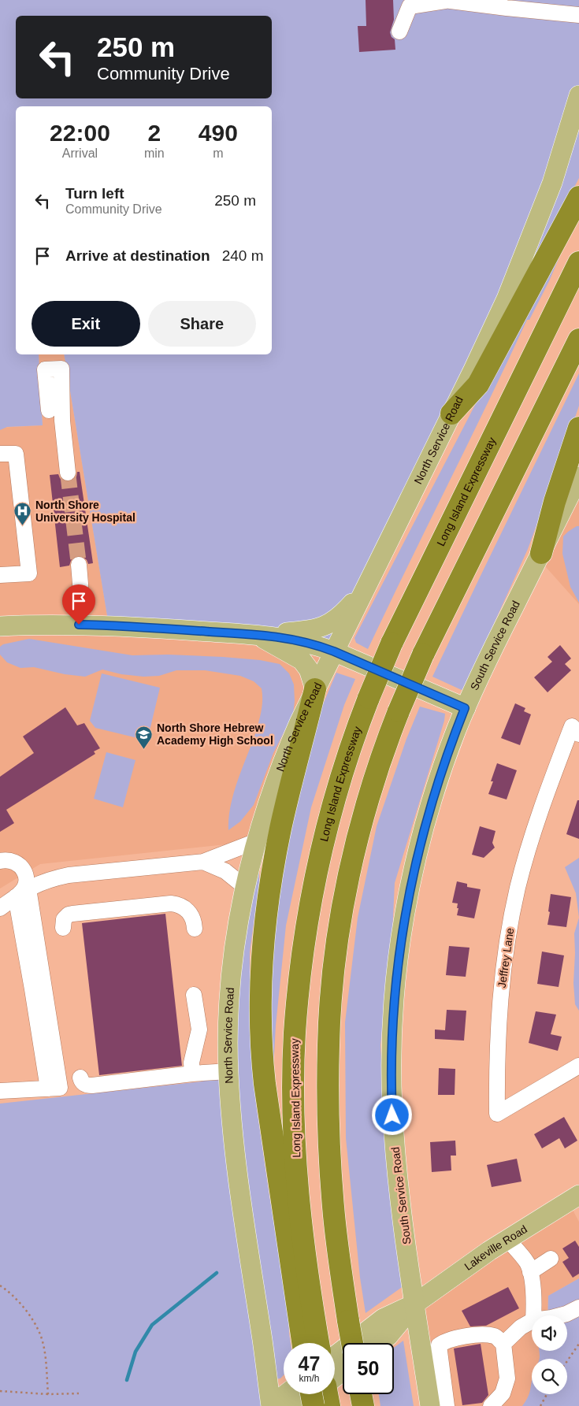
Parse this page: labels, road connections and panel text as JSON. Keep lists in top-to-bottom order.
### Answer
{
  "streets": {
    "highway": ["Long Island Expressway"],
    "main road": ["North Service Road", "South Service Road", "Lakeville Road"],
    "street": ["Jeffrey Lane"]
  },
  "crossings": [
    ["South Service Road", "Lakeville Road"]
  ],
  "places": {
    "hospital": ["North Shore University Hospital"],
    "school or university": ["North Shore Hebrew Academy High School"]
  },
  "page": {
    "turn": ["250 m", "Community Drive"],
    "eta": [
      "22:00",
      "Arrival",
      "2",
      "min",
      "490",
      "m"
    ],
    "list": [
      {
        "name": "Turn left",
        "note": "Community Drive",
        "value": "250 m"
      },
      {
        "name": "Arrive at destination",
        "value": "240 m"
      }
    ],
    "buttons": ["Exit", "Share"],
    "speed": "47 km/h",
    "limit": "50"
  }
}
